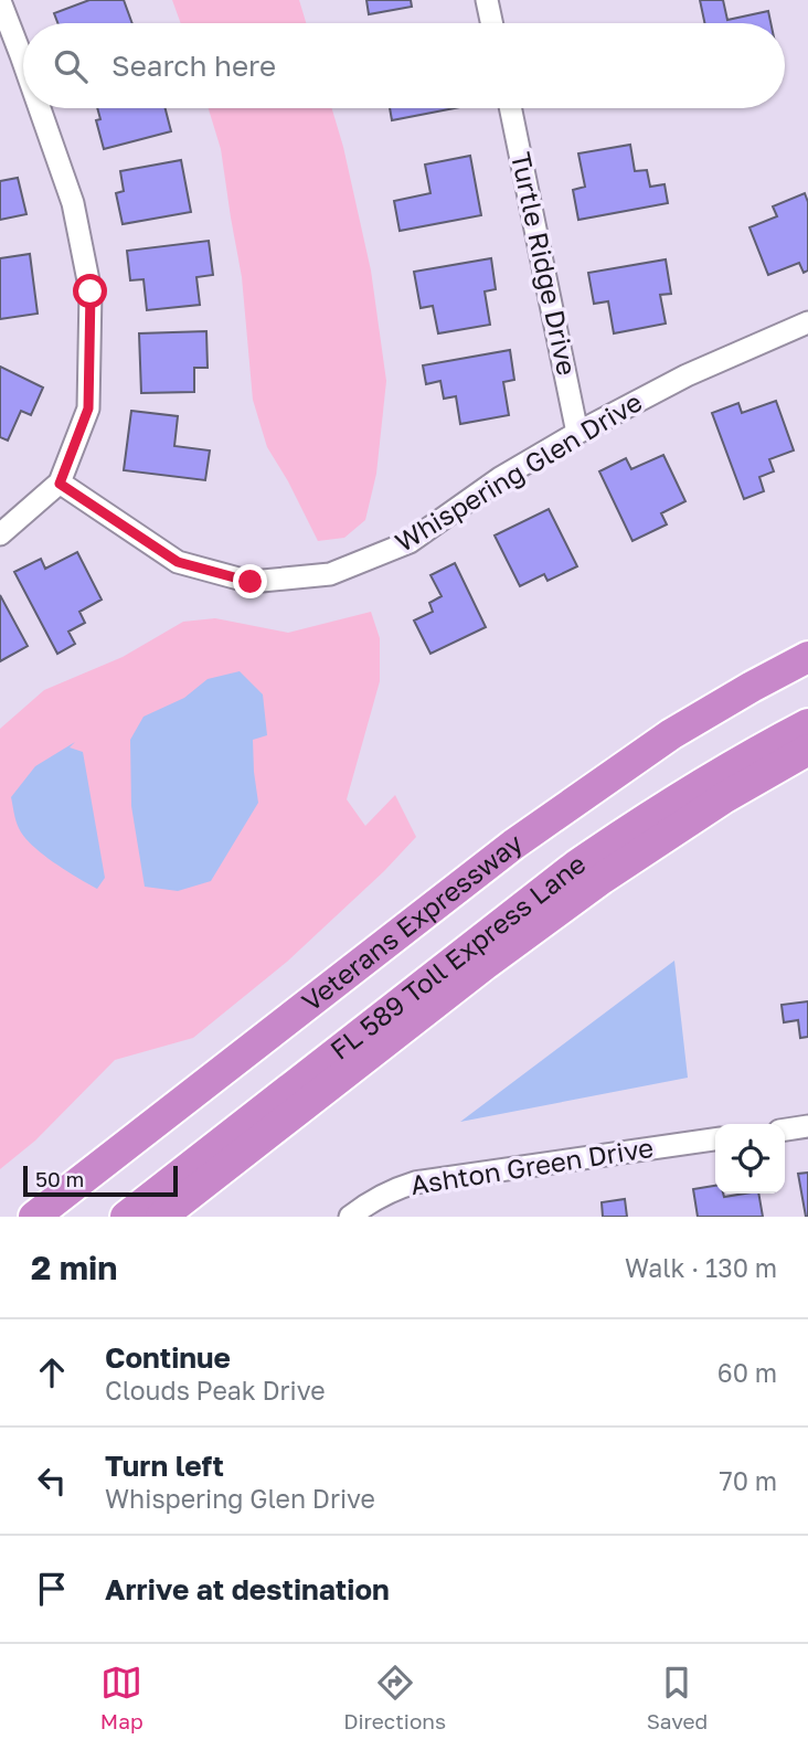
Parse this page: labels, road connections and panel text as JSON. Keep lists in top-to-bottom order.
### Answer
{
  "streets": {
    "highway": ["Veterans Expressway", "FL 589 Toll Express Lane"],
    "street": ["Turtle Ridge Drive", "Whispering Glen Drive", "Ashton Green Drive"]
  },
  "crossings": [
    ["Turtle Ridge Drive", "Whispering Glen Drive"]
  ],
  "scale_bar": "50 m",
  "page": {
    "search": "Search here",
    "scale": "50 m",
    "heading": ["2 min", "Walk · 130 m"],
    "list": [
      ["Continue", "Clouds Peak Drive", "60 m"],
      ["Turn left", "Whispering Glen Drive", "70 m"],
      "Arrive at destination"
    ],
    "nav": ["Map", "Directions", "Saved"]
  }
}
